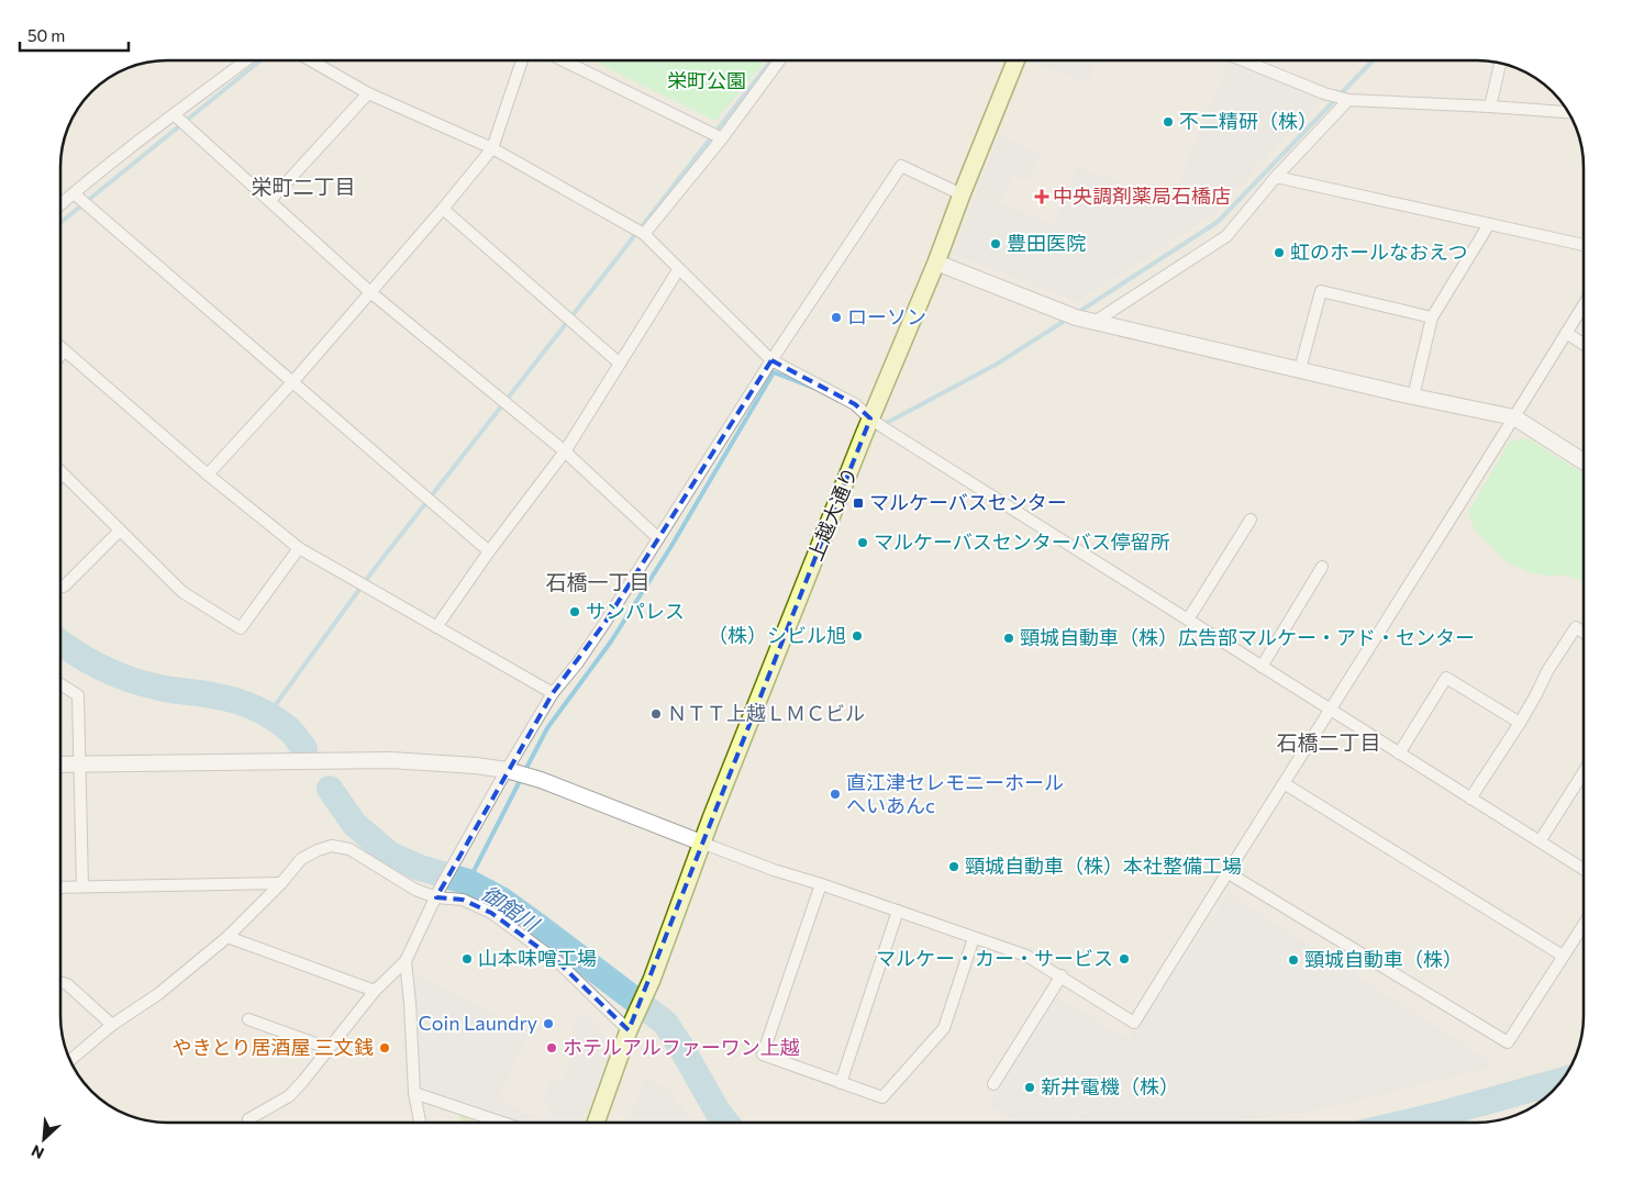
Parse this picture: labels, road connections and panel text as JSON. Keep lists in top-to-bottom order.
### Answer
{
  "streets": {
    "main road": ["上越大通り"]
  },
  "districts": ["栄町二丁目", "石橋一丁目", "石橋二丁目"],
  "water": ["御館川"],
  "parks": ["栄町公園"],
  "places": {
    "other": [
      "不二精研（株）",
      "豊田医院",
      "虹のホールなおえつ",
      "ローソン",
      "マルケーバスセンターバス停留所",
      "サンパレス",
      "（株）シビル旭",
      "頸城自動車（株）広告部マルケー・アド・センター",
      "ＮＴＴ上越ＬＭＣビル",
      "直江津セレモニーホール へいあんc",
      "頸城自動車（株）本社整備工場",
      "山本味噌工場",
      "マルケー・カー・サービス",
      "頸城自動車（株）",
      "Coin Laundry",
      "やきとり居酒屋 三文銭",
      "ホテルアルファーワン上越",
      "新井電機（株）"
    ],
    "health": ["中央調剤薬局石橋店"],
    "transit": ["マルケーバスセンター"]
  },
  "scale_bar": "50 m",
  "north": "bottom left"
}
